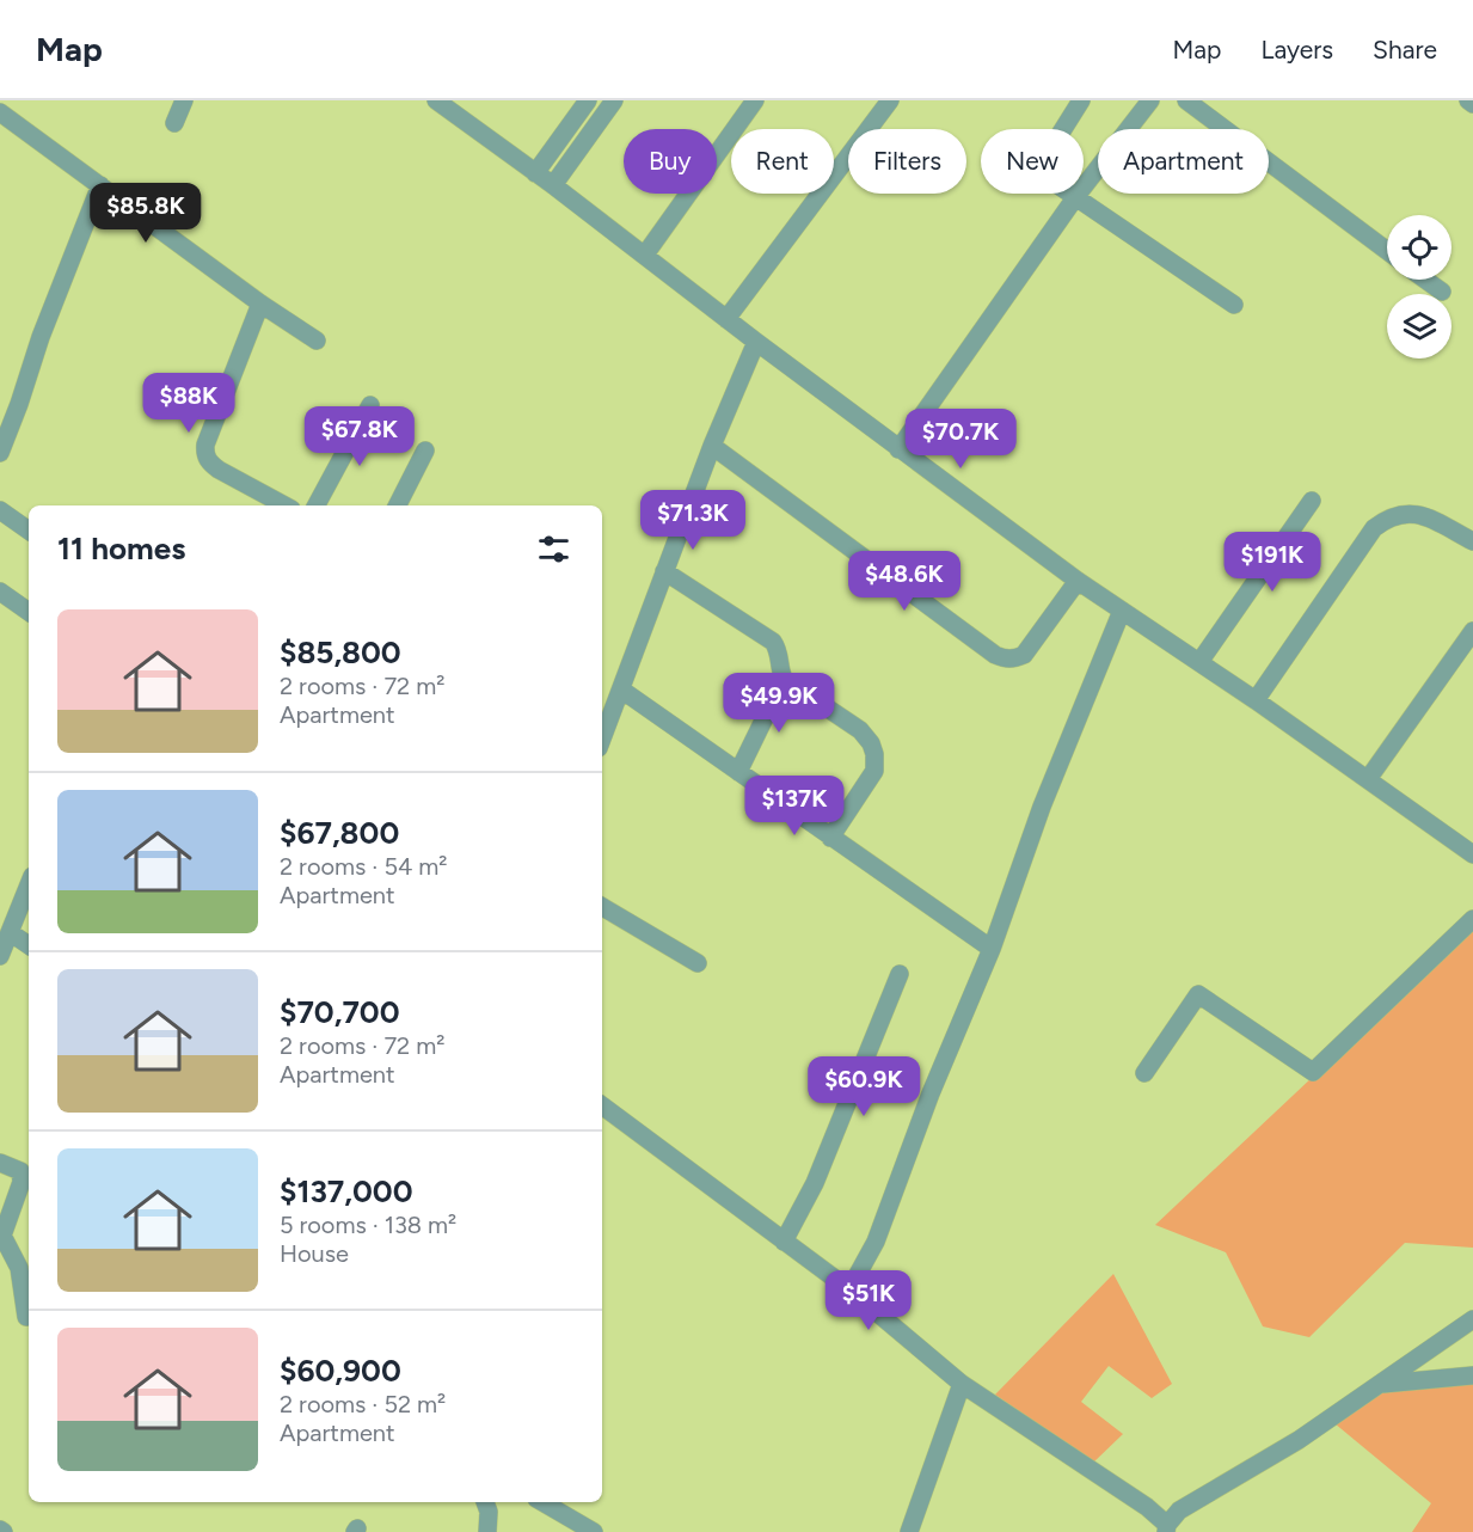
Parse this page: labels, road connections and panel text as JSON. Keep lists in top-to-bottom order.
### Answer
{
  "page": {
    "header": "Map",
    "nav": ["Map", "Layers", "Share"],
    "chip": [
      "Buy",
      "Rent",
      "Filters",
      "New",
      "Apartment"
    ],
    "price": [
      "$85.8K",
      "$88K",
      "$67.8K",
      "$70.7K",
      "$71.3K",
      "$191K",
      "$48.6K",
      "$49.9K",
      "$137K",
      "$60.9K",
      "$51K"
    ],
    "heading": "11 homes",
    "list": [
      {
        "name": "$85,800",
        "note": "2 rooms · 72 m² · Apartment"
      },
      {
        "name": "$67,800",
        "note": "2 rooms · 54 m² · Apartment"
      },
      {
        "name": "$70,700",
        "note": "2 rooms · 72 m² · Apartment"
      },
      {
        "name": "$137,000",
        "note": "5 rooms · 138 m² · House"
      },
      {
        "name": "$60,900",
        "note": "2 rooms · 52 m² · Apartment"
      }
    ]
  }
}
